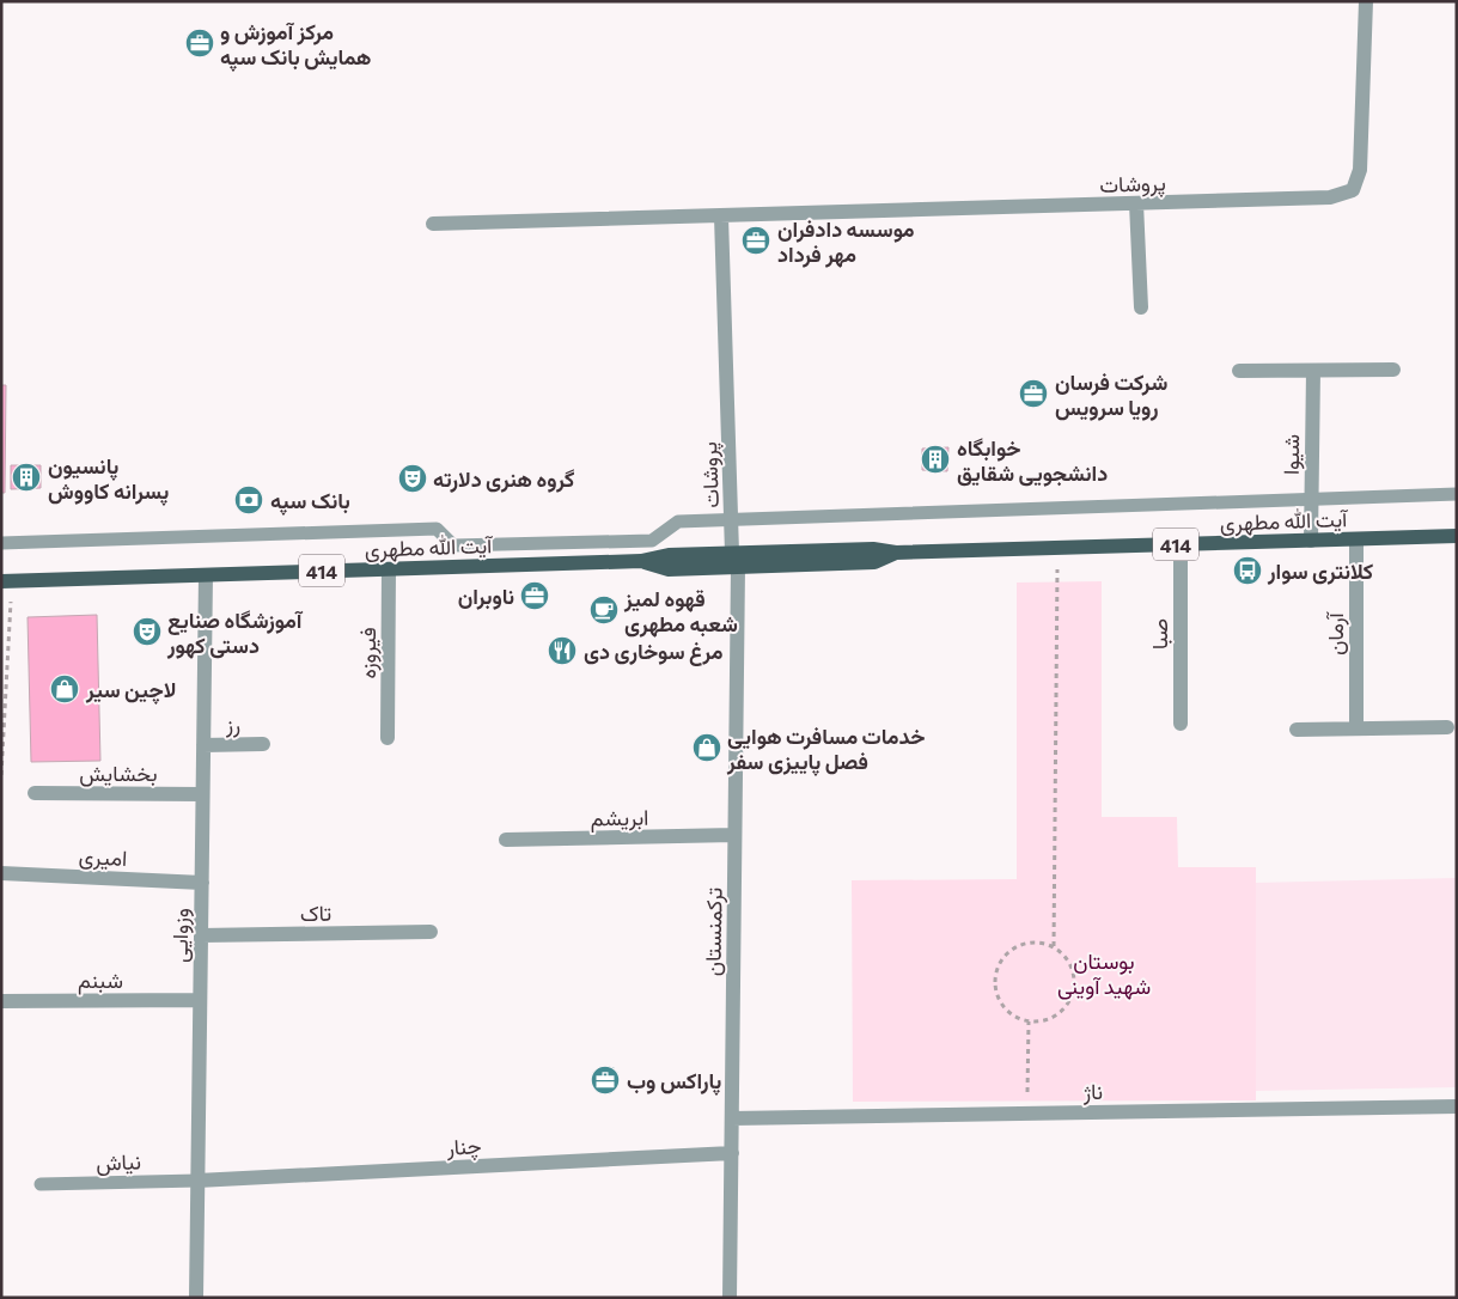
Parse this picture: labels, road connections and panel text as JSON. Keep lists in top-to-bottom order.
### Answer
{
  "streets": {
    "main road": ["آیت الله مطهری", "414"],
    "street": [
      "پروشات",
      "شیوا",
      "صبا",
      "آرمان",
      "فیروزه",
      "رز",
      "بخشایش",
      "ابریشم",
      "امیری",
      "تاک",
      "ترکمنستان",
      "وزوایی",
      "شبنم",
      "ناژ",
      "چنار"
    ],
    "lane": ["نیاش"]
  },
  "crossings": [
    ["پروشات", "آیت الله مطهری"],
    ["پروشات", "ترکمنستان"],
    ["شیوا", "آیت الله مطهری"],
    ["آیت الله مطهری", "صبا"],
    ["آیت الله مطهری", "آرمان"],
    ["آیت الله مطهری", "فیروزه"],
    ["آیت الله مطهری", "ترکمنستان"],
    ["آیت الله مطهری", "وزوایی"],
    ["رز", "وزوایی"],
    ["بخشایش", "وزوایی"],
    ["ابریشم", "ترکمنستان"],
    ["امیری", "وزوایی"],
    ["تاک", "وزوایی"],
    ["ترکمنستان", "ناژ"],
    ["ترکمنستان", "چنار"],
    ["وزوایی", "شبنم"],
    ["وزوایی", "چنار"],
    ["وزوایی", "نیاش"],
    ["چنار", "نیاش"]
  ],
  "parks": ["بوستان شهید آوینی"],
  "places": {
    "office": [
      "مرکز آموزش و همایش بانک سپه",
      "موسسه دادفران مهر فرداد",
      "شرکت فرسان رویا سرویس",
      "ناوبران",
      "پاراکس وب"
    ],
    "building": ["خوابگاه دانشجویی شقایق", "پانسیون پسرانه کاووش"],
    "theatre": ["گروه هنری دلارته", "آموزشگاه صنایع دستی کهور"],
    "bank": ["بانک سپه"],
    "bus stop": ["کلانتری سوار"],
    "cafe": ["قهوه لمیز شعبه مطهری"],
    "restaurant": ["مرغ سوخاری دی"],
    "shop": ["لاچین سیر", "خدمات مسافرت هوایی فصل پاییزی سفر"]
  }
}
